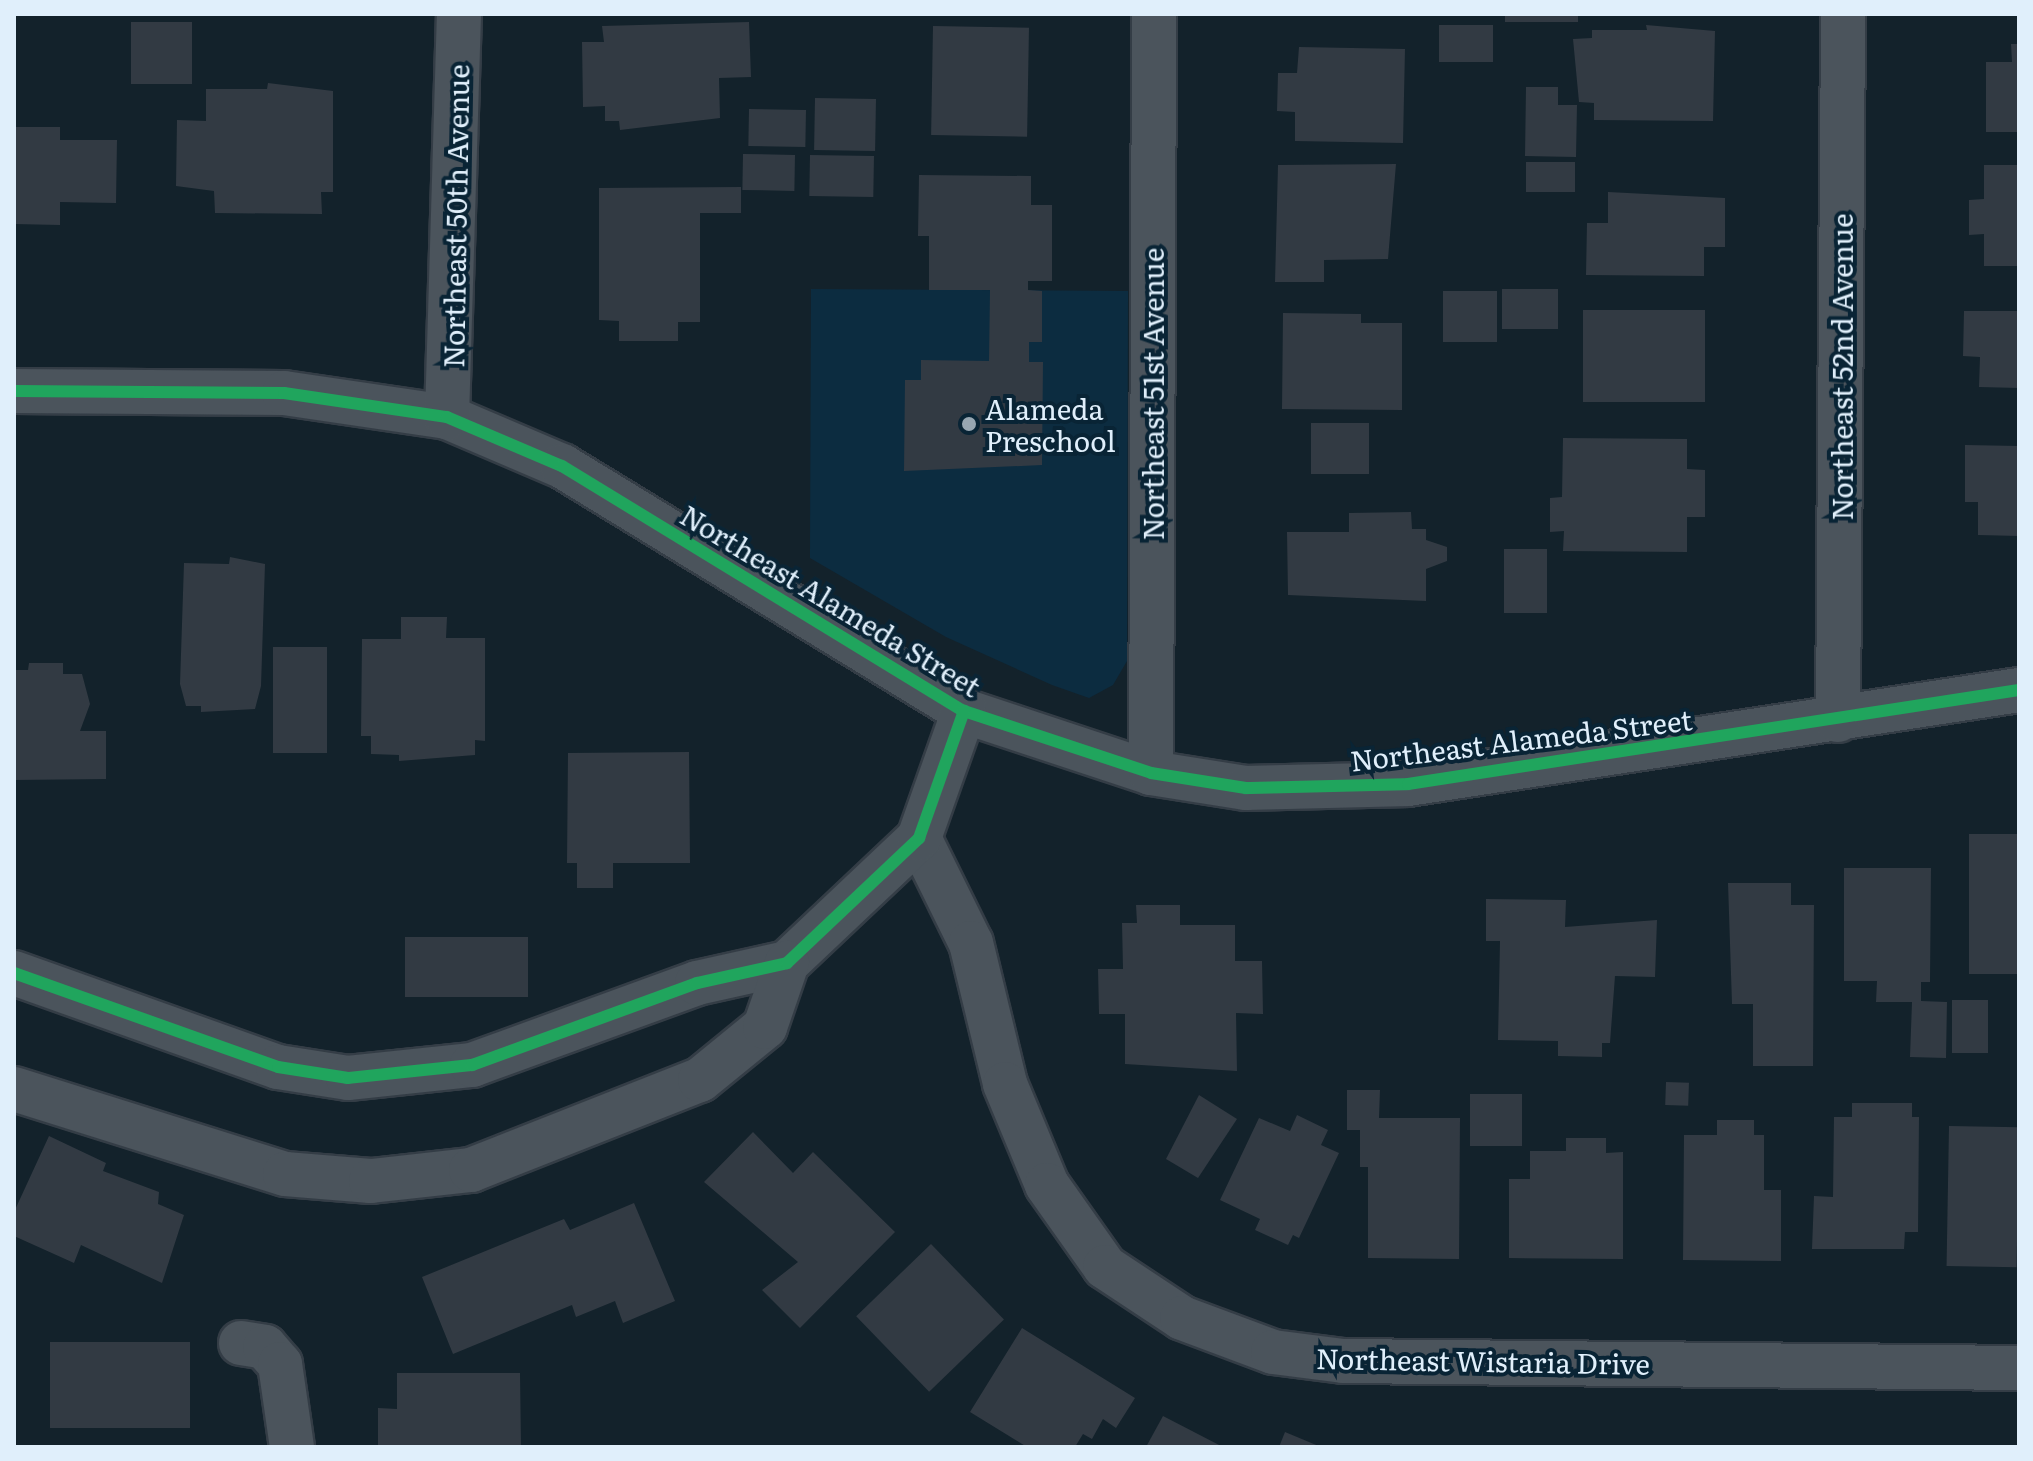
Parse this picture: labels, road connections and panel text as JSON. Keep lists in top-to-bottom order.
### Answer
{
  "streets": {
    "street": [
      "Northeast 50th Avenue",
      "Northeast 52nd Avenue",
      "Northeast 51st Avenue",
      "Northeast Alameda Street",
      "Northeast Wistaria Drive"
    ]
  },
  "crossings": [
    ["Northeast 50th Avenue", "Northeast Alameda Street"],
    ["Northeast 52nd Avenue", "Northeast Alameda Street"],
    ["Northeast 51st Avenue", "Northeast Alameda Street"]
  ],
  "places": ["Alameda Preschool"]
}
